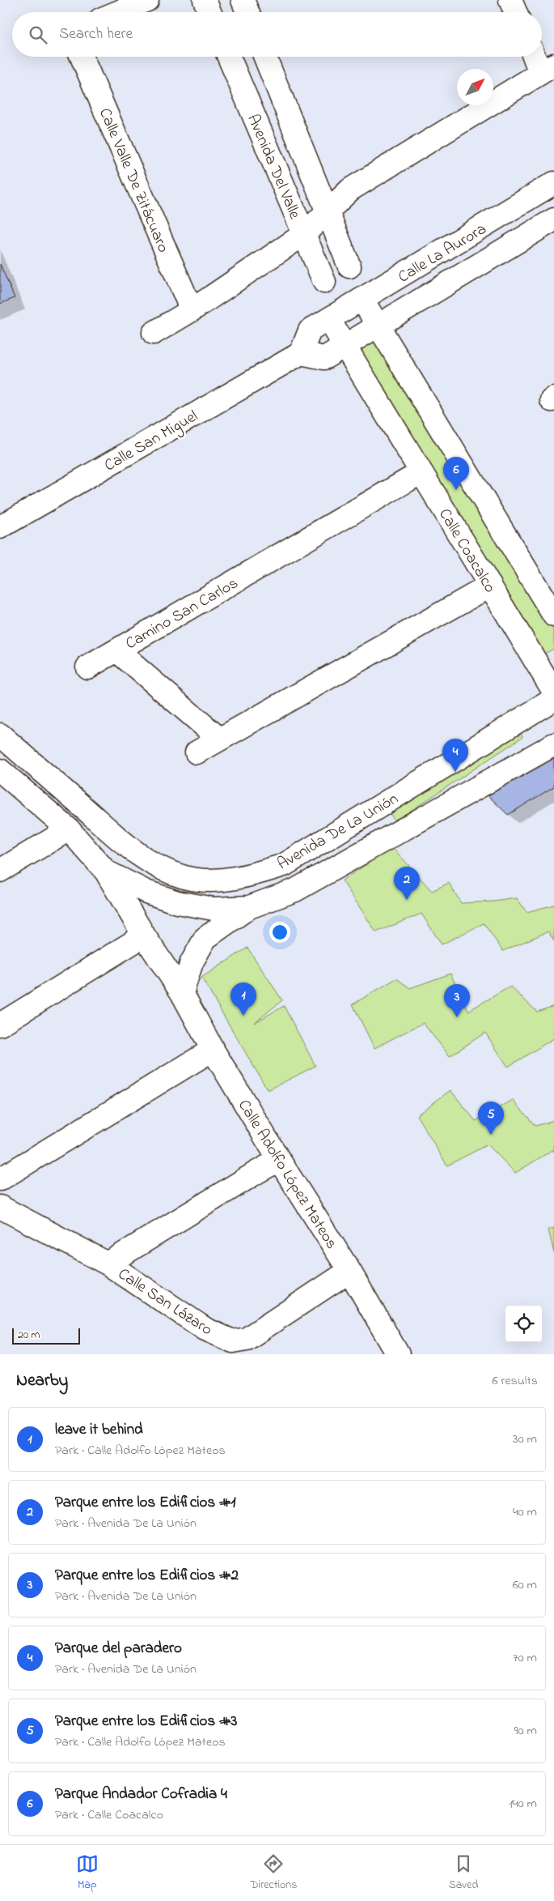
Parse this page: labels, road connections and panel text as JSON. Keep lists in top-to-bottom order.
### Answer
{
  "streets": {
    "street": [
      "Avenida Del Valle",
      "Calle Valle De Zitácuaro",
      "Calle La Aurora",
      "Calle San Miguel",
      "Calle Coacalco",
      "Camino San Carlos",
      "Avenida De La Unión",
      "Calle Adolfo López Mateos",
      "Calle San Lázaro"
    ]
  },
  "crossings": [
    ["Calle La Aurora", "Calle Coacalco"],
    ["Calle Coacalco", "Camino San Carlos"],
    ["Avenida De La Unión", "Calle Adolfo López Mateos"],
    ["Calle Adolfo López Mateos", "Calle San Lázaro"]
  ],
  "scale_bar": "20 m",
  "north": "top right",
  "page": {
    "search": "Search here",
    "pins": [
      "6",
      "4",
      "2",
      "1",
      "3",
      "5"
    ],
    "scale": "20 m",
    "heading": ["Nearby", "6 results"],
    "list": [
      {
        "mark": "1",
        "name": "leave it behind",
        "note": "Park · Calle Adolfo López Mateos",
        "value": "30 m"
      },
      {
        "mark": "2",
        "name": "Parque entre los Edificios #1",
        "note": "Park · Avenida De La Unión",
        "value": "40 m"
      },
      {
        "mark": "3",
        "name": "Parque entre los Edificios #2",
        "note": "Park · Avenida De La Unión",
        "value": "60 m"
      },
      {
        "mark": "4",
        "name": "Parque del paradero",
        "note": "Park · Avenida De La Unión",
        "value": "70 m"
      },
      {
        "mark": "5",
        "name": "Parque entre los Edificios #3",
        "note": "Park · Calle Adolfo López Mateos",
        "value": "90 m"
      },
      {
        "mark": "6",
        "name": "Parque Andador Cofradia 4",
        "note": "Park · Calle Coacalco",
        "value": "140 m"
      }
    ],
    "nav": ["Map", "Directions", "Saved"]
  }
}
